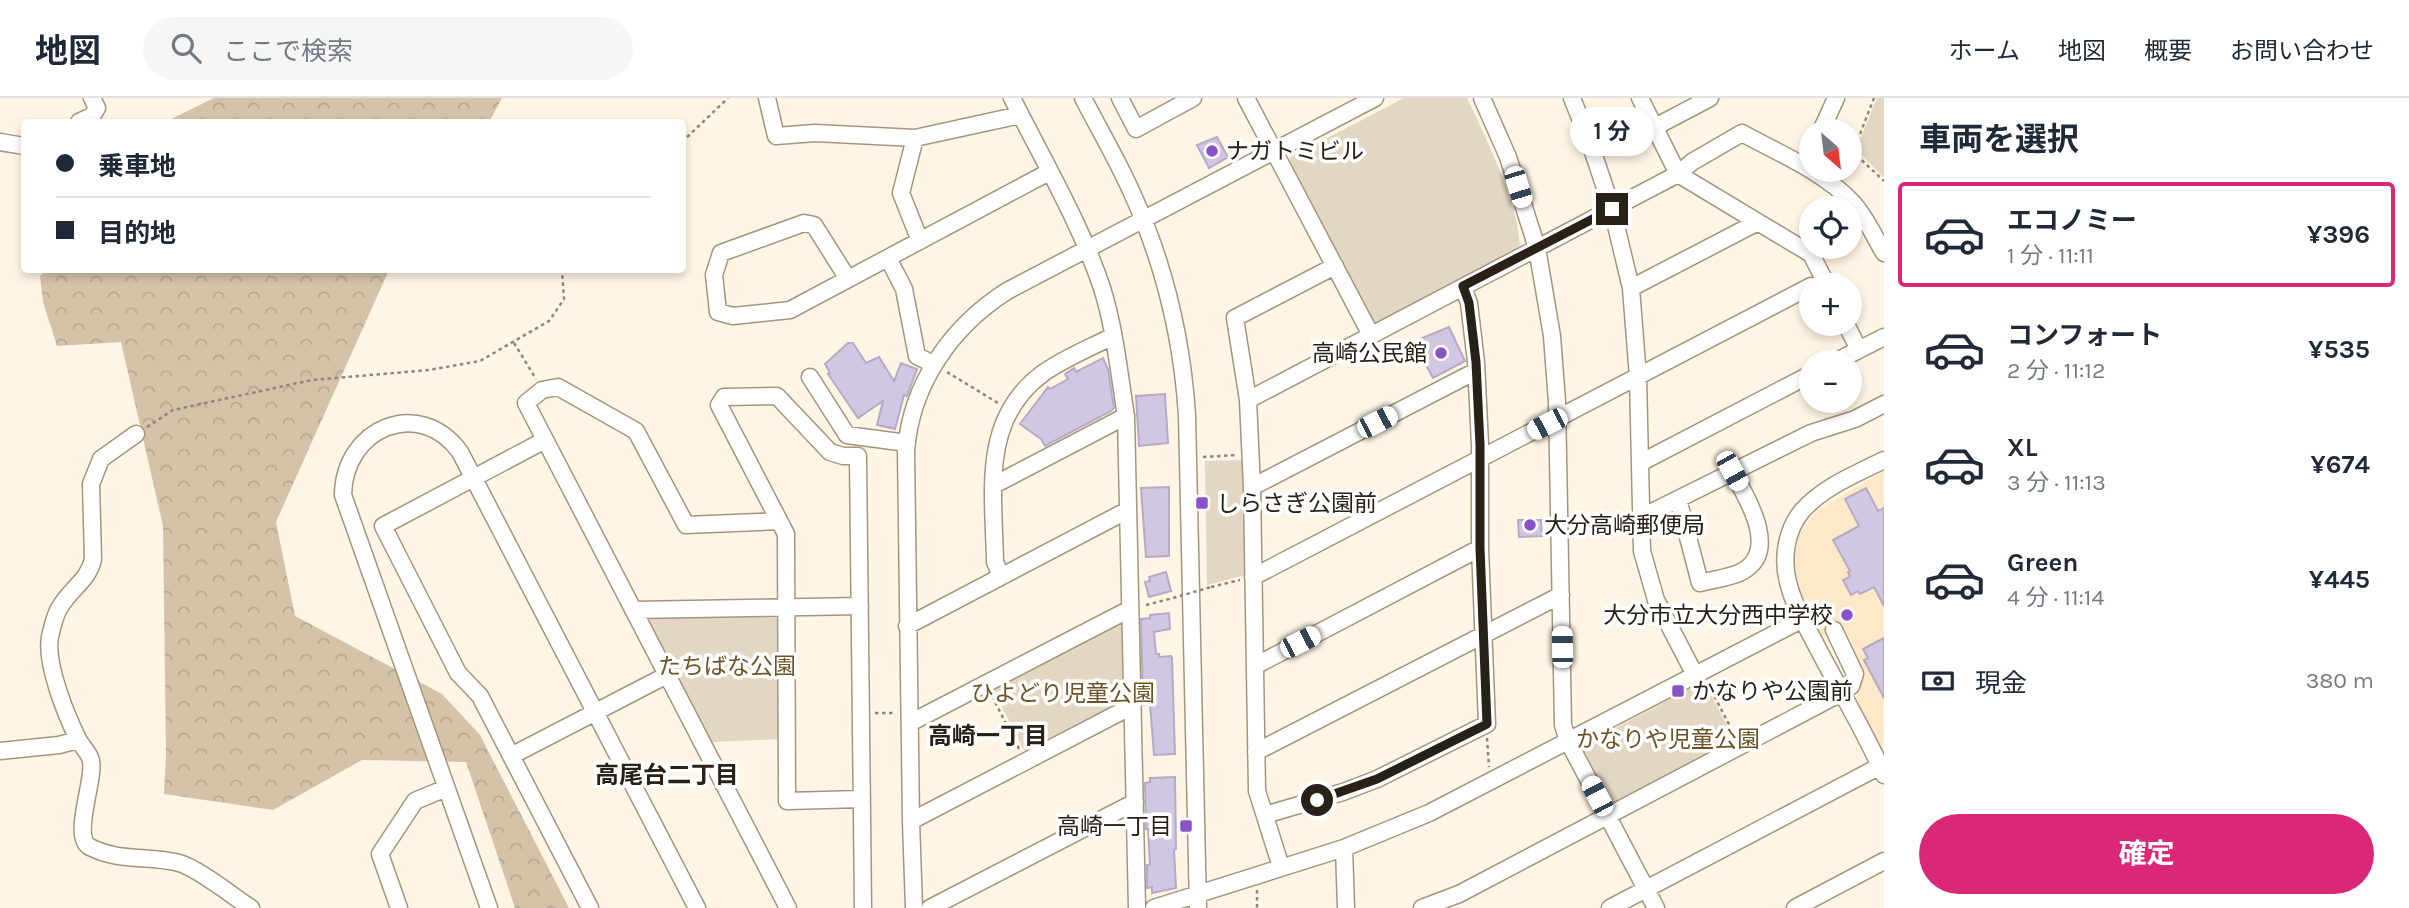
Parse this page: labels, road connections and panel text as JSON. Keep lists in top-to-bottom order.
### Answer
{
  "districts": ["高崎一丁目", "高尾台二丁目"],
  "parks": ["たちばな公園", "ひよどり児童公園", "かなりや児童公園"],
  "places": {
    "other": [
      "ナガトミビル",
      "高崎公民館",
      "大分高崎郵便局",
      "大分市立大分西中学校"
    ],
    "transit": ["しらさぎ公園前", "かなりや公園前", "高崎一丁目"]
  },
  "north": "bottom right",
  "page": {
    "header": "地図",
    "search": "ここで検索",
    "nav": [
      "ホーム",
      "地図",
      "概要",
      "お問い合わせ"
    ],
    "heading": "車両を選択",
    "bubble": "1 分",
    "map_buttons": ["+", "−"],
    "banner": ["乗車地", "目的地"],
    "list": [
      {
        "name": "エコノミー",
        "note": "1 分 · 11:11",
        "value": "¥396"
      },
      {
        "name": "コンフォート",
        "note": "2 分 · 11:12",
        "value": "¥535"
      },
      {
        "name": "XL",
        "note": "3 分 · 11:13",
        "value": "¥674"
      },
      {
        "name": "Green",
        "note": "4 分 · 11:14",
        "value": "¥445"
      }
    ],
    "pay": ["現金", "380 m"],
    "buttons": "確定"
  }
}
